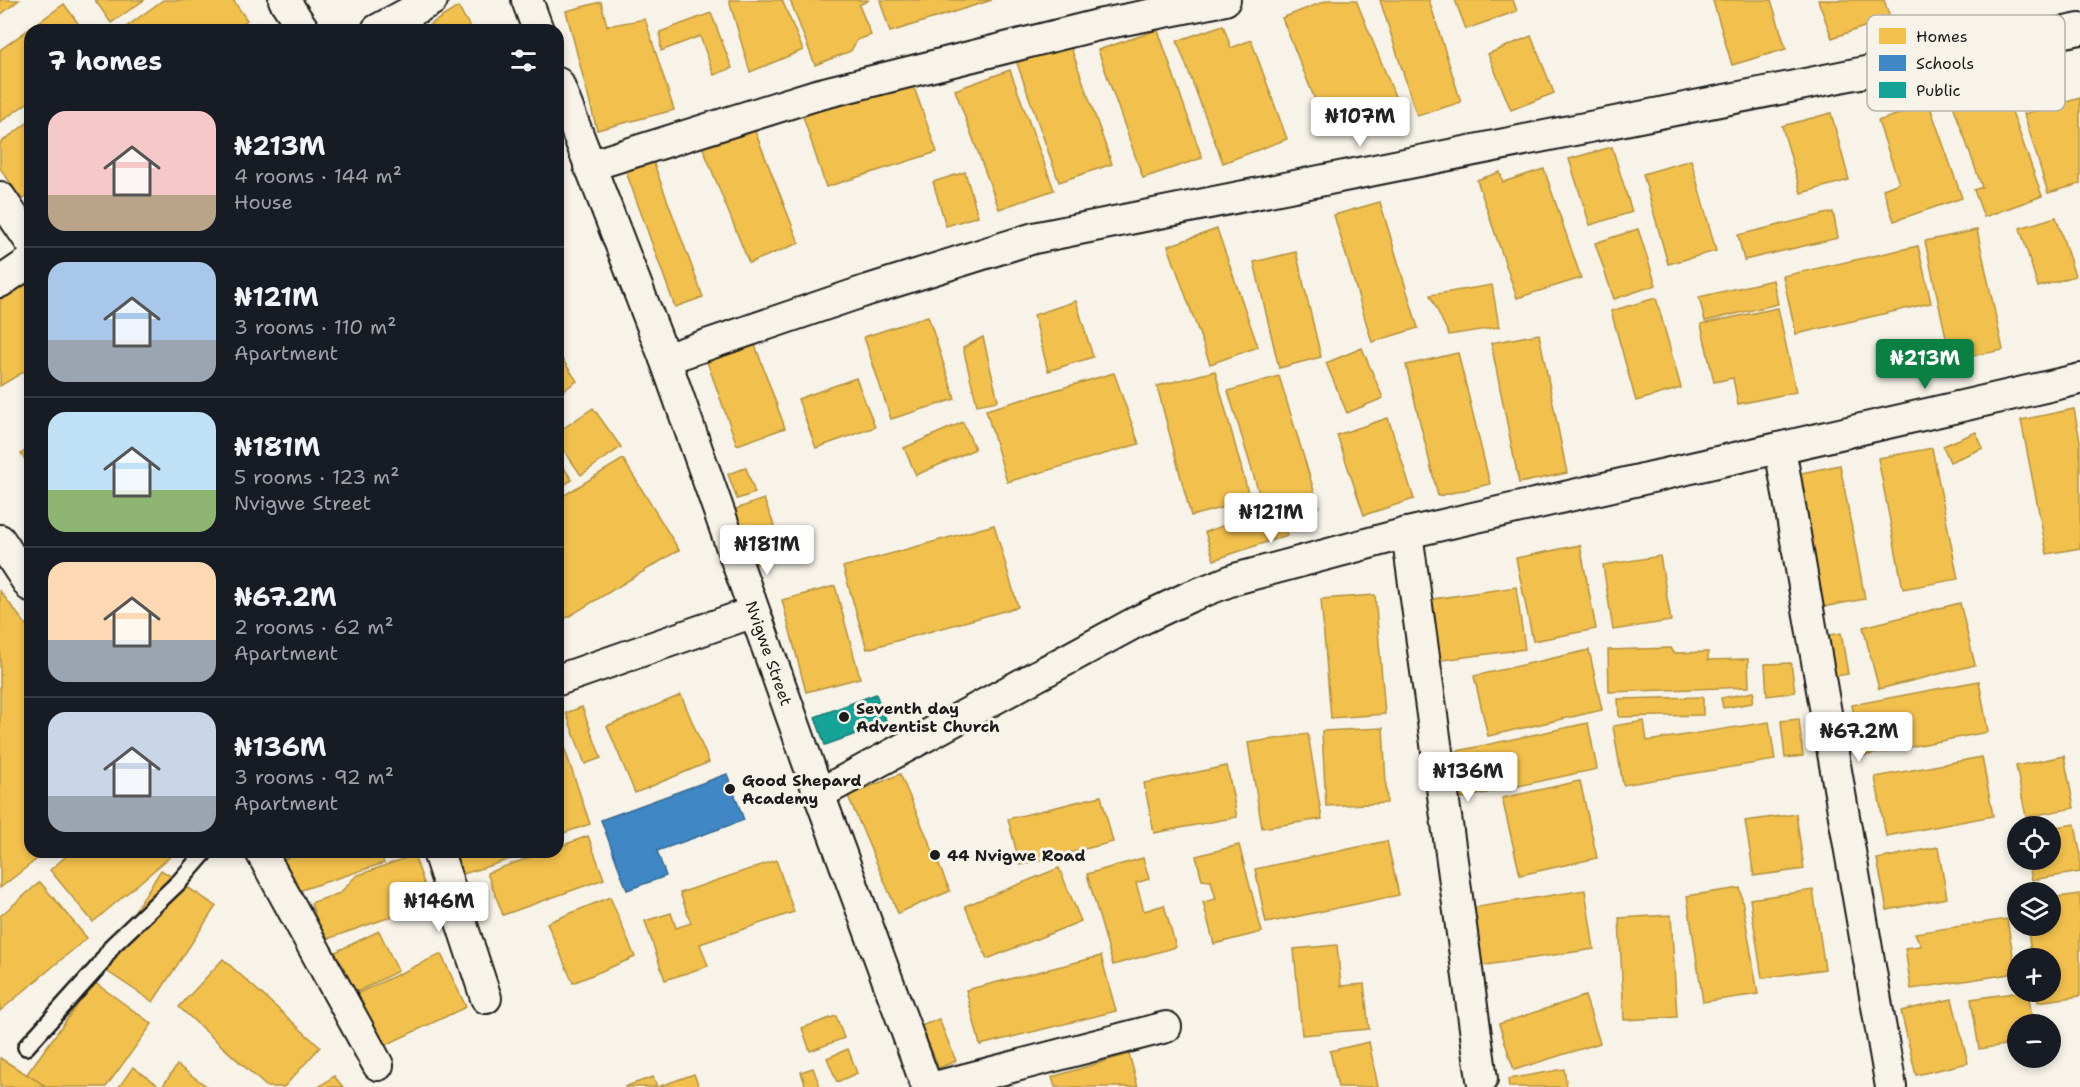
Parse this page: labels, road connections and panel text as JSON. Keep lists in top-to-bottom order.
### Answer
{
  "streets": {
    "street": ["Nvigwe Street"]
  },
  "places": ["Seventh day Adventist Church", "Good Shepard Academy", "44 Nvigwe Road"],
  "legend": ["Homes", "Schools", "Public"],
  "page": {
    "heading": "7 homes",
    "list": [
      {
        "name": "₦213M",
        "note": "4 rooms · 144 m² · House"
      },
      {
        "name": "₦121M",
        "note": "3 rooms · 110 m² · Apartment"
      },
      {
        "name": "₦181M",
        "note": "5 rooms · 123 m² · Nvigwe Street"
      },
      {
        "name": "₦67.2M",
        "note": "2 rooms · 62 m² · Apartment"
      },
      {
        "name": "₦136M",
        "note": "3 rooms · 92 m² · Apartment"
      }
    ],
    "price": [
      "₦107M",
      "₦213M",
      "₦121M",
      "₦181M",
      "₦67.2M",
      "₦136M",
      "₦146M"
    ],
    "map_buttons": ["+", "−"]
  }
}
